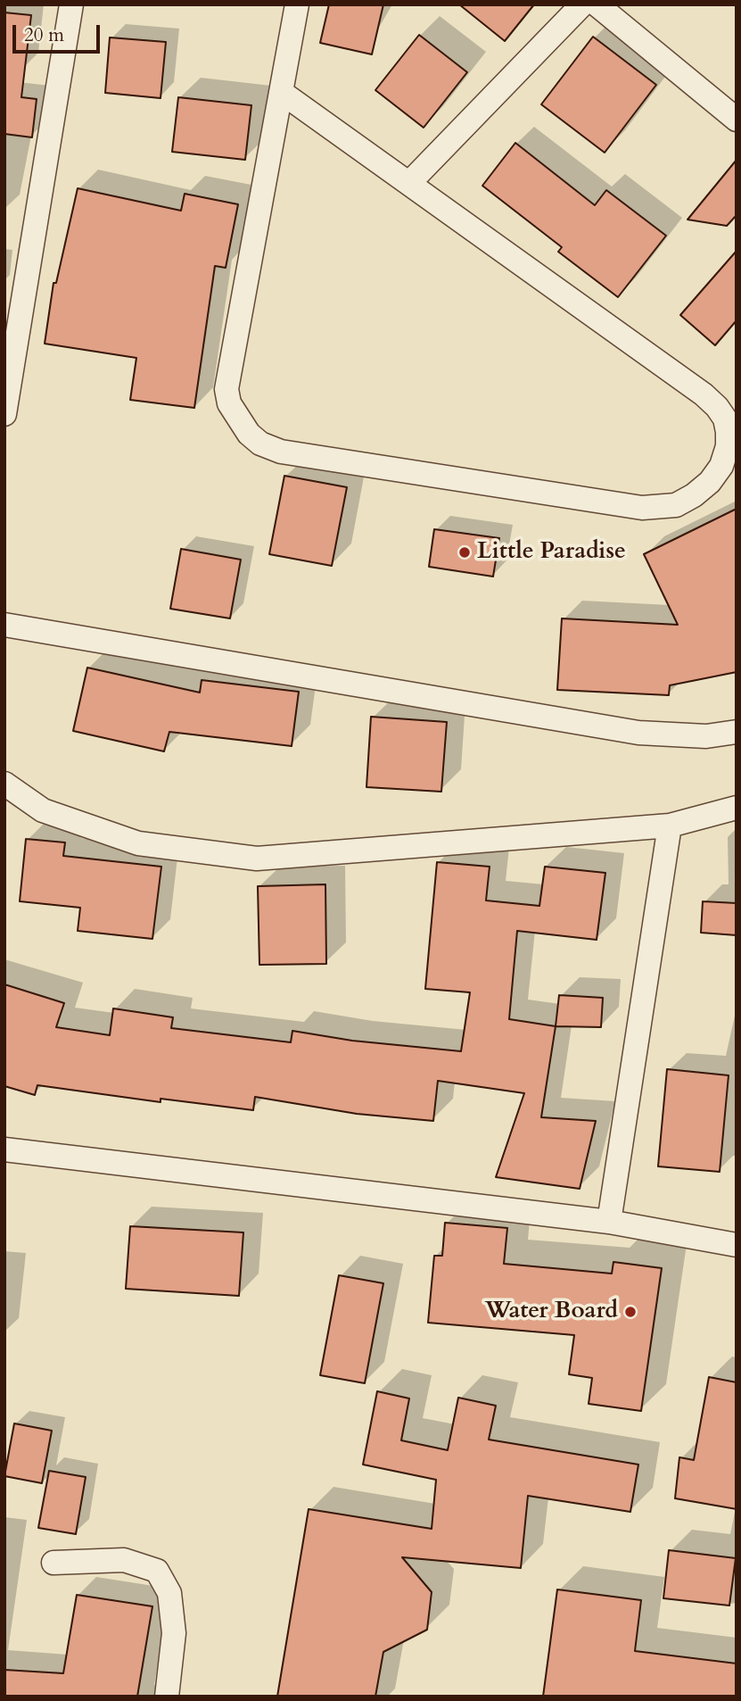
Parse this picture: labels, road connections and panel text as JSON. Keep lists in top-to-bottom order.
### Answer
{
  "places": ["Little Paradise", "Water Board"],
  "scale_bar": "20 m"
}
